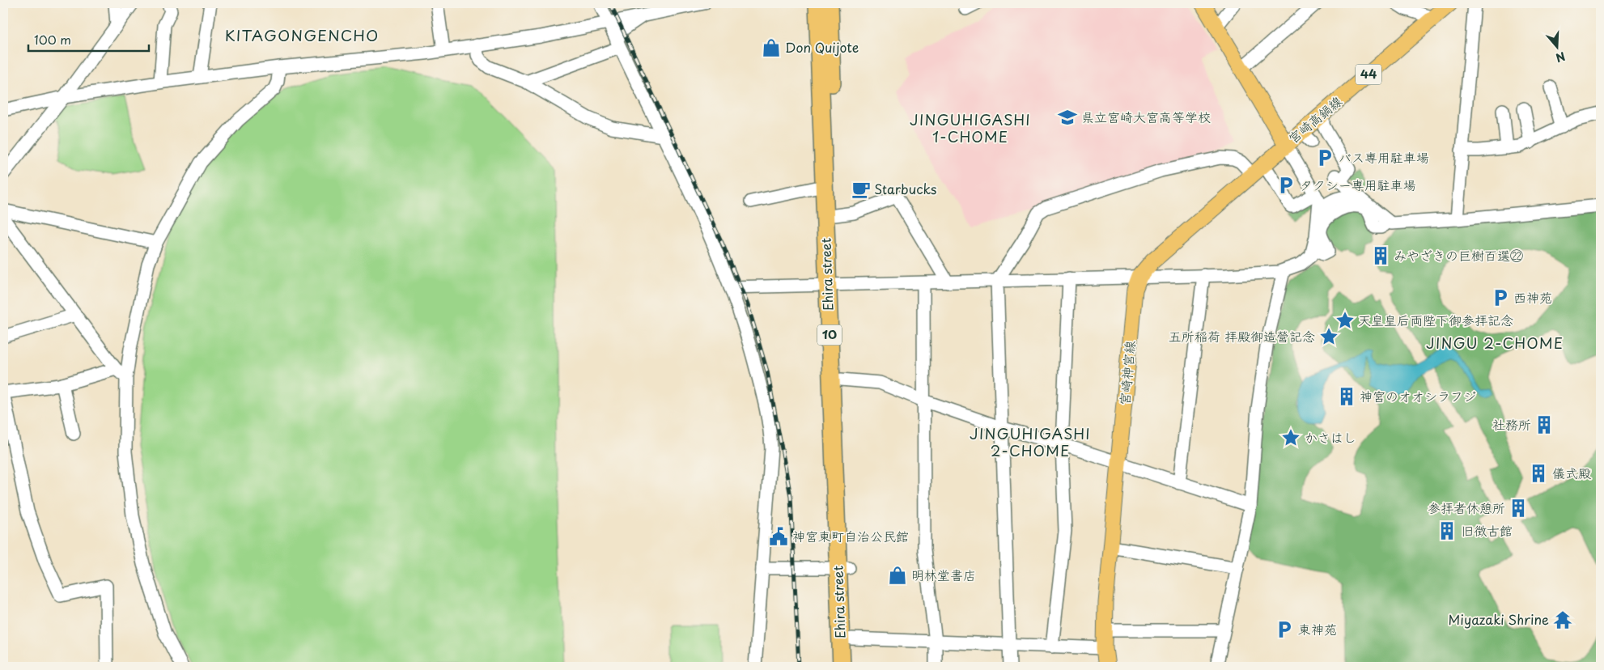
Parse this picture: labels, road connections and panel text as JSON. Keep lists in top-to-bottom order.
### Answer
{
  "streets": {
    "highway": ["Ehira street", "10"],
    "main road": ["44", "宮崎高鍋線", "宮崎神宮線"]
  },
  "crossings": [
    ["宮崎高鍋線", "宮崎神宮線"]
  ],
  "districts": [
    "KITAGONGENCHO",
    "JINGUHIGASHI 1-CHOME",
    "JINGU 2-CHOME",
    "JINGUHIGASHI 2-CHOME"
  ],
  "places": {
    "shop": ["Don Quijote", "明林堂書店"],
    "school or university": ["県立宮崎大宮高等学校"],
    "parking": [
      "バス専用駐車場",
      "タクシー専用駐車場",
      "西神苑",
      "東神苑"
    ],
    "cafe": ["Starbucks"],
    "building": [
      "みやざきの巨樹百選㉒",
      "神宮のオオシラフジ",
      "社務所",
      "儀式殿",
      "参拝者休憩所",
      "旧徴古館"
    ],
    "place": ["天皇皇后両陛下御参拝記念", "五所稲荷 拝殿御造營記念", "かさはし"],
    "public building": ["神宮東町自治公民館"],
    "temple": ["Miyazaki Shrine"]
  },
  "scale_bar": "100 m",
  "north": "bottom"
}
